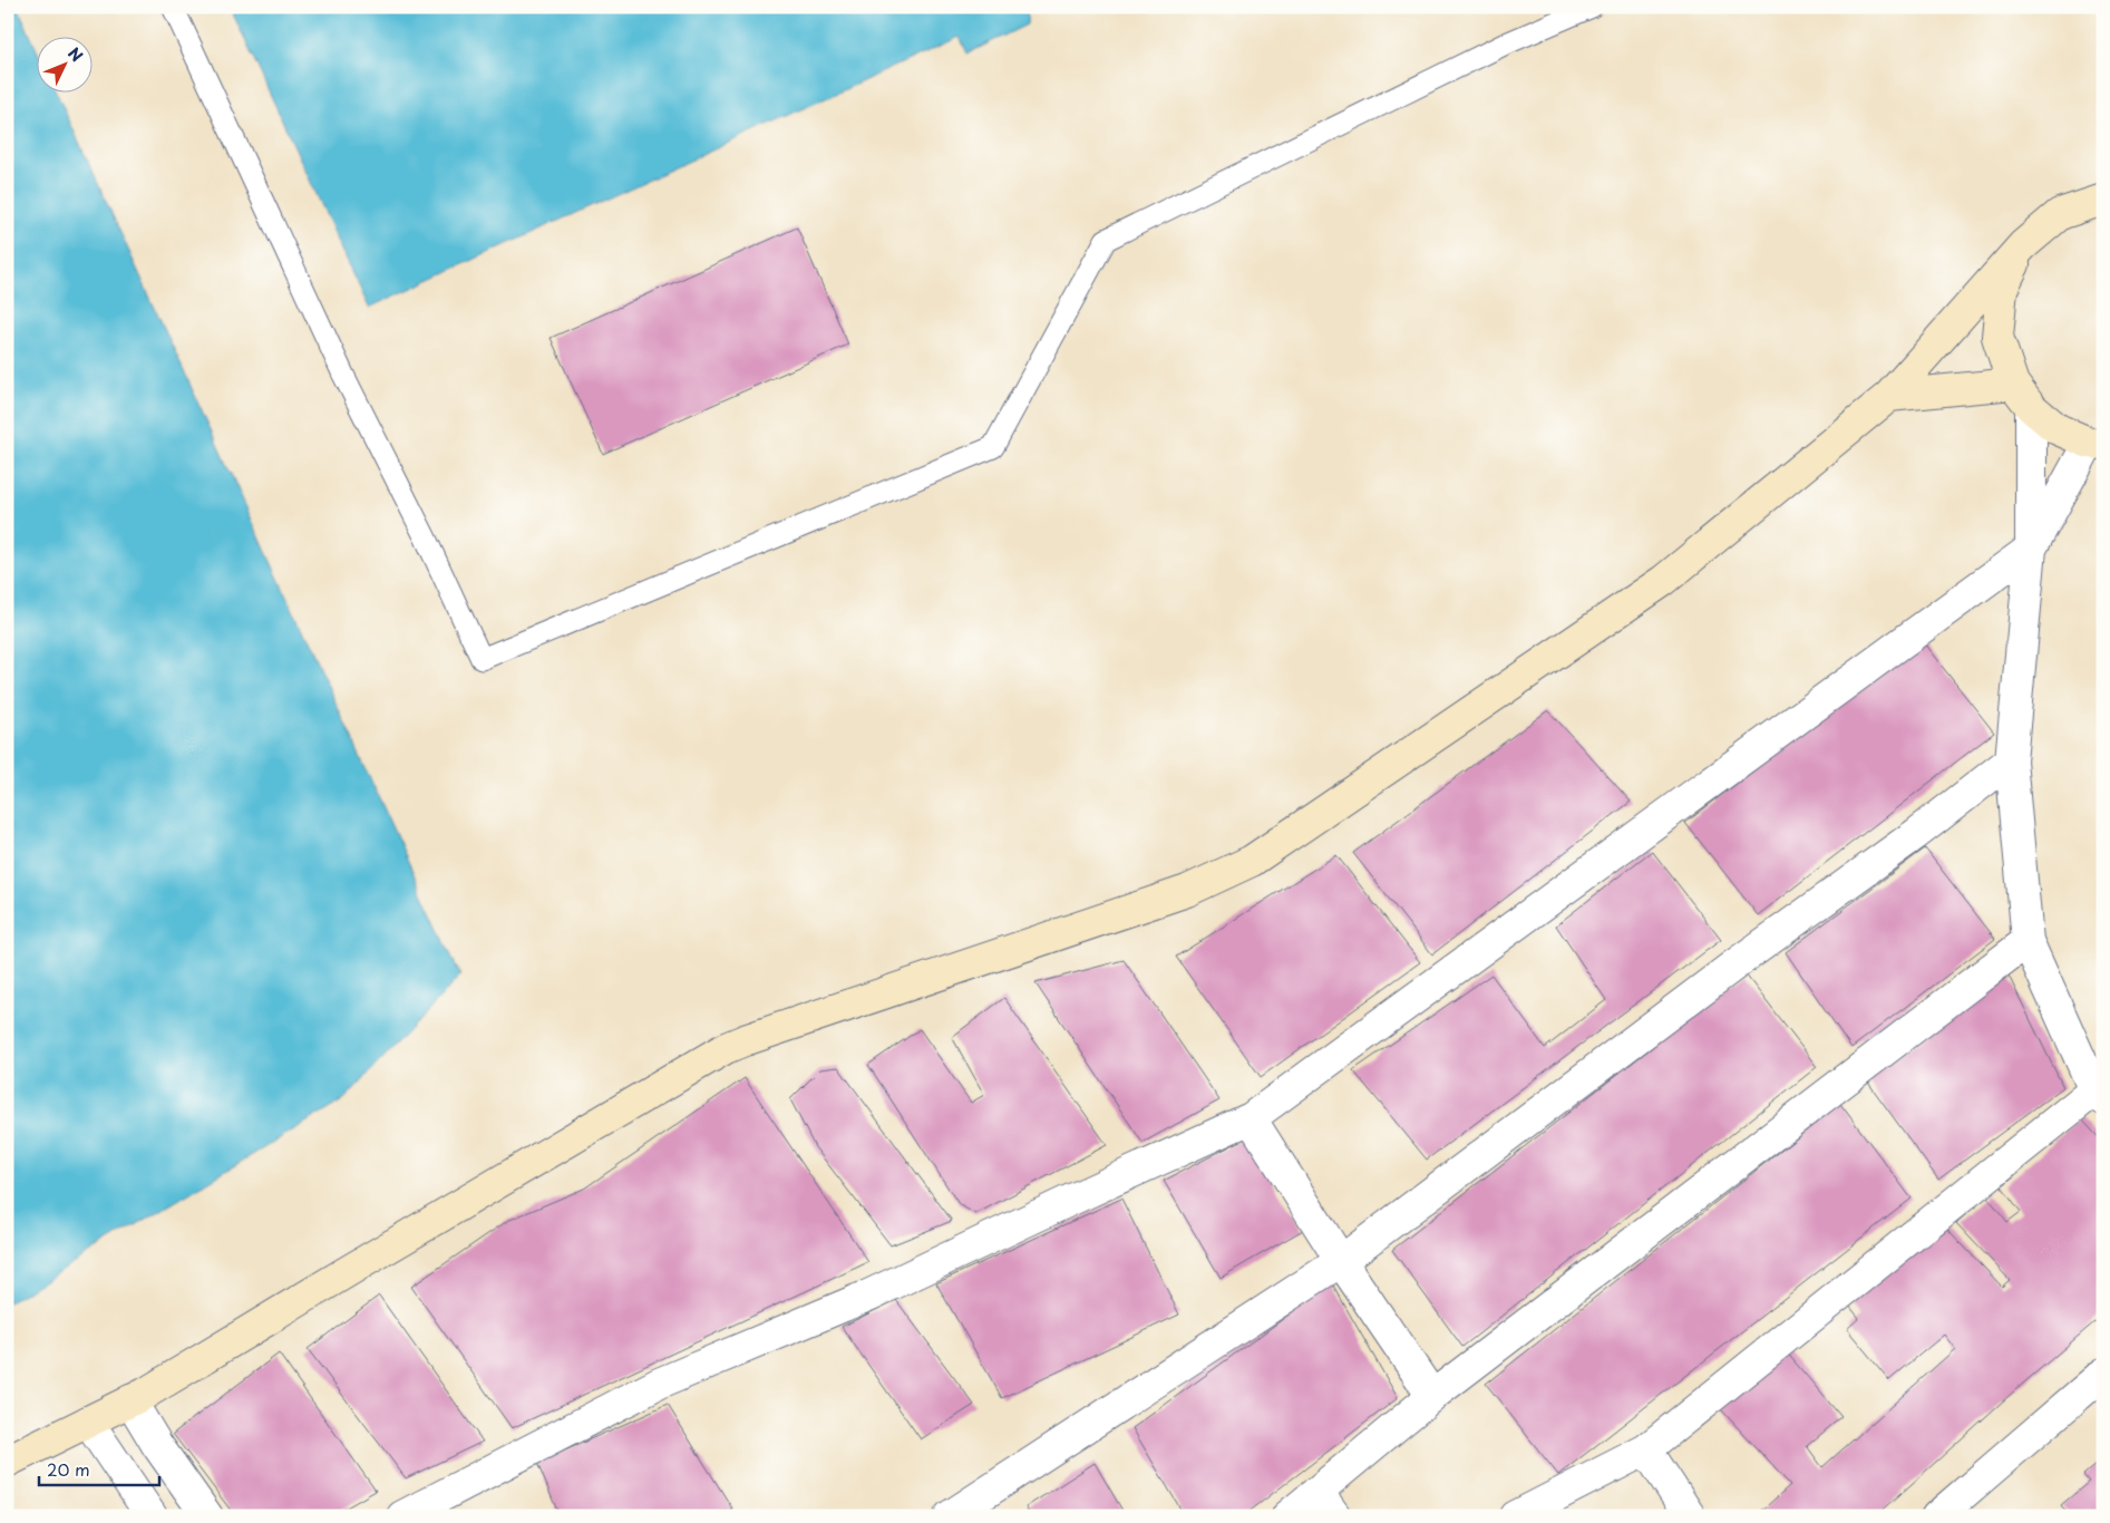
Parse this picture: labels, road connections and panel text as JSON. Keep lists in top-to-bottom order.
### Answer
{
  "scale_bar": "20 m",
  "north": "top right"
}
